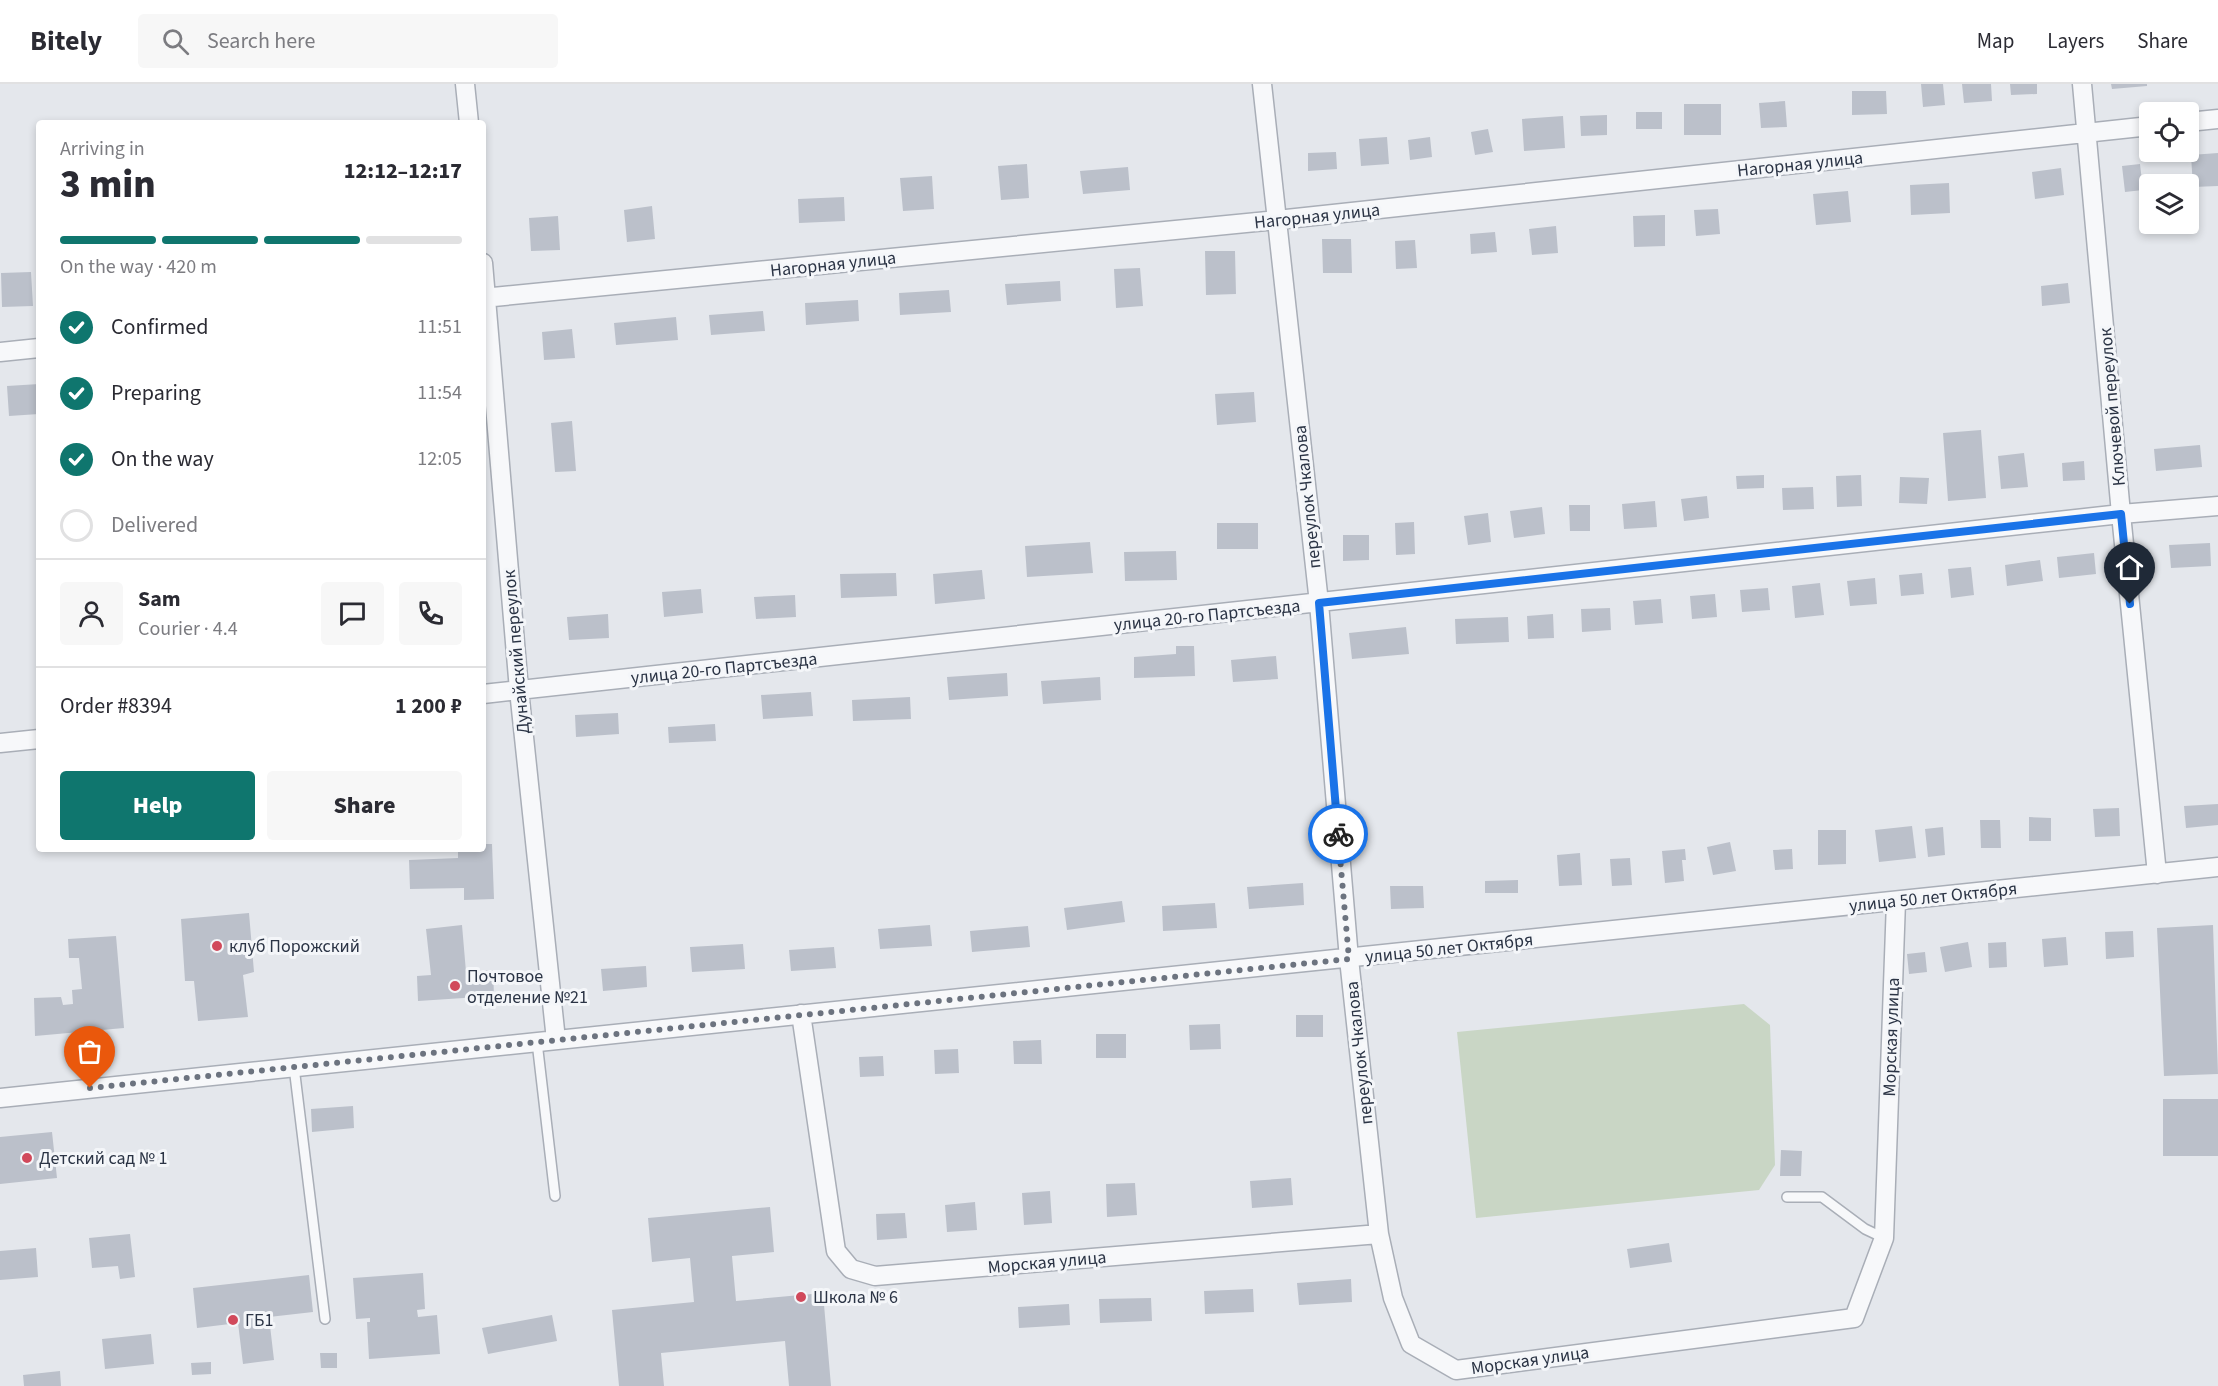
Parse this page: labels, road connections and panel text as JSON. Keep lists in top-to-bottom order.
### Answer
{
  "streets": {
    "street": [
      "Нагорная улица",
      "Ключевой переулок",
      "переулок Чкалова",
      "улица 20-го Партсъезда",
      "Дунайский переулок",
      "улица 50 лет Октября",
      "Морская улица"
    ]
  },
  "crossings": [
    ["Нагорная улица", "Ключевой переулок"],
    ["Нагорная улица", "переулок Чкалова"],
    ["Ключевой переулок", "улица 20-го Партсъезда"],
    ["Ключевой переулок", "улица 50 лет Октября"],
    ["переулок Чкалова", "улица 20-го Партсъезда"],
    ["переулок Чкалова", "улица 50 лет Октября"],
    ["переулок Чкалова", "Морская улица"],
    ["улица 20-го Партсъезда", "Дунайский переулок"],
    ["Дунайский переулок", "улица 50 лет Октября"],
    ["улица 50 лет Октября", "Морская улица"]
  ],
  "places": [
    "клуб Порожский",
    "Почтовое отделение №21",
    "Детский сад № 1",
    "Школа № 6",
    "ГБ1"
  ],
  "page": {
    "header": "Bitely",
    "search": "Search here",
    "nav": ["Map", "Layers", "Share"],
    "heading": ["3 min", "Arriving in", "12:12–12:17"],
    "panel": [
      "Sam",
      "Courier · 4.4",
      "Order #8394",
      "1 200 ₽"
    ],
    "bar": "On the way · 420 m",
    "list": [
      ["Confirmed", "11:51"],
      ["Preparing", "11:54"],
      ["On the way", "12:05"],
      "Delivered"
    ],
    "buttons": ["Help", "Share"]
  }
}
